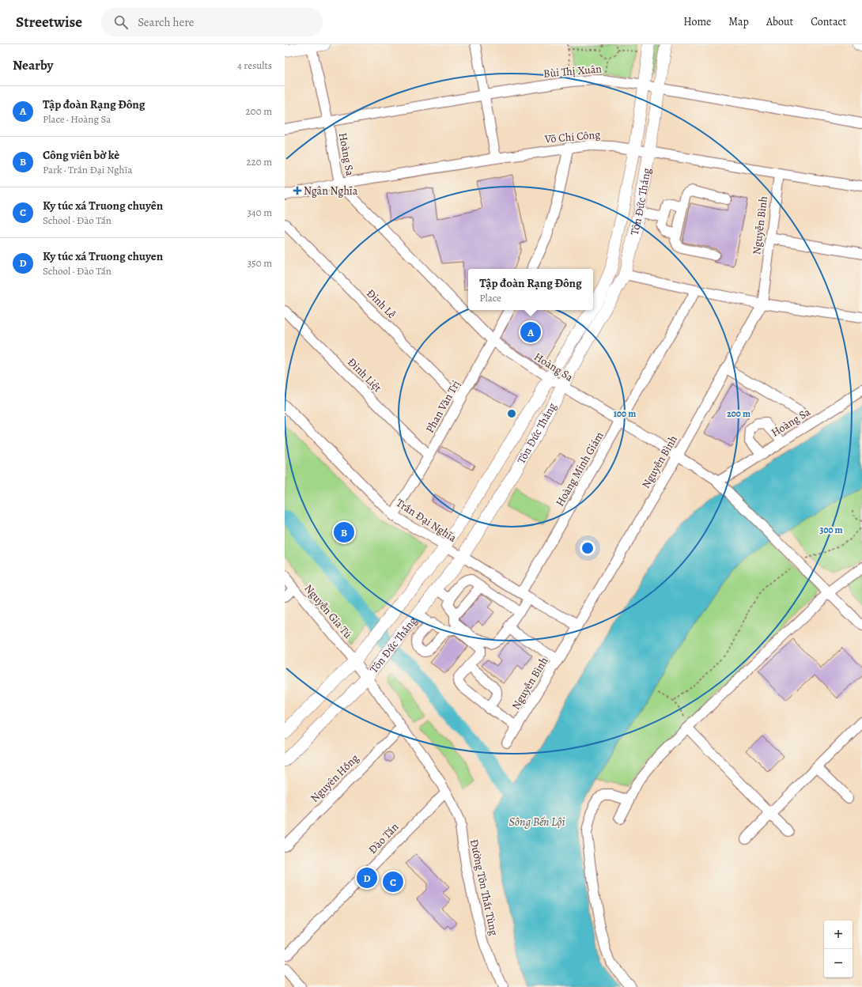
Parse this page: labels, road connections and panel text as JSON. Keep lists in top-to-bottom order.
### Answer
{
  "streets": {
    "main road": ["Tôn Đức Thắng"],
    "street": [
      "Bùi Thị Xuân",
      "Võ Chí Công",
      "Hoàng Sa",
      "Nguyễn Bình",
      "Đinh Lễ",
      "Đinh Liệt",
      "Phan Văn Trị",
      "Hoàng Minh Giám",
      "Trần Đại Nghĩa",
      "Nguyễn Gia Tú",
      "Nguyên Hồng",
      "Đào Tấn",
      "Đường Tôn Thất Tùng"
    ]
  },
  "crossings": [
    ["Bùi Thị Xuân", "Hoàng Sa"],
    ["Bùi Thị Xuân", "Tôn Đức Thắng"],
    ["Võ Chí Công", "Hoàng Sa"],
    ["Võ Chí Công", "Tôn Đức Thắng"],
    ["Võ Chí Công", "Nguyễn Bình"],
    ["Hoàng Sa", "Tôn Đức Thắng"],
    ["Hoàng Sa", "Nguyễn Bình"],
    ["Hoàng Sa", "Phan Văn Trị"],
    ["Hoàng Sa", "Hoàng Minh Giám"],
    ["Tôn Đức Thắng", "Trần Đại Nghĩa"],
    ["Tôn Đức Thắng", "Nguyễn Gia Tú"],
    ["Nguyễn Bình", "Trần Đại Nghĩa"],
    ["Đinh Lễ", "Phan Văn Trị"],
    ["Đinh Liệt", "Phan Văn Trị"],
    ["Phan Văn Trị", "Trần Đại Nghĩa"],
    ["Hoàng Minh Giám", "Trần Đại Nghĩa"],
    ["Nguyễn Gia Tú", "Nguyên Hồng"],
    ["Nguyễn Gia Tú", "Đường Tôn Thất Tùng"],
    ["Nguyên Hồng", "Đường Tôn Thất Tùng"],
    ["Đào Tấn", "Đường Tôn Thất Tùng"]
  ],
  "water": ["Sông Bến Lội"],
  "places": {
    "health": ["Ngân Nghĩa"]
  },
  "page": {
    "header": "Streetwise",
    "search": "Search here",
    "nav": [
      "Home",
      "Map",
      "About",
      "Contact"
    ],
    "heading": ["Nearby", "4 results"],
    "list": [
      {
        "mark": "A",
        "name": "Tập đoàn Rạng Đông",
        "note": "Place · Hoàng Sa",
        "value": "200 m"
      },
      {
        "mark": "B",
        "name": "Công viên bờ kè",
        "note": "Park · Trần Đại Nghĩa",
        "value": "220 m"
      },
      {
        "mark": "C",
        "name": "Ky túc xá Truong chuyên",
        "note": "School · Đào Tấn",
        "value": "340 m"
      },
      {
        "mark": "D",
        "name": "Ky túc xá Truong chuyen",
        "note": "School · Đào Tấn",
        "value": "350 m"
      }
    ],
    "popup": ["Tập đoàn Rạng Đông", "Place"],
    "pins": [
      "A",
      "B",
      "D",
      "C"
    ],
    "map_buttons": ["+", "−"]
  },
  "rings": ["100 m", "200 m", "300 m"]
}
